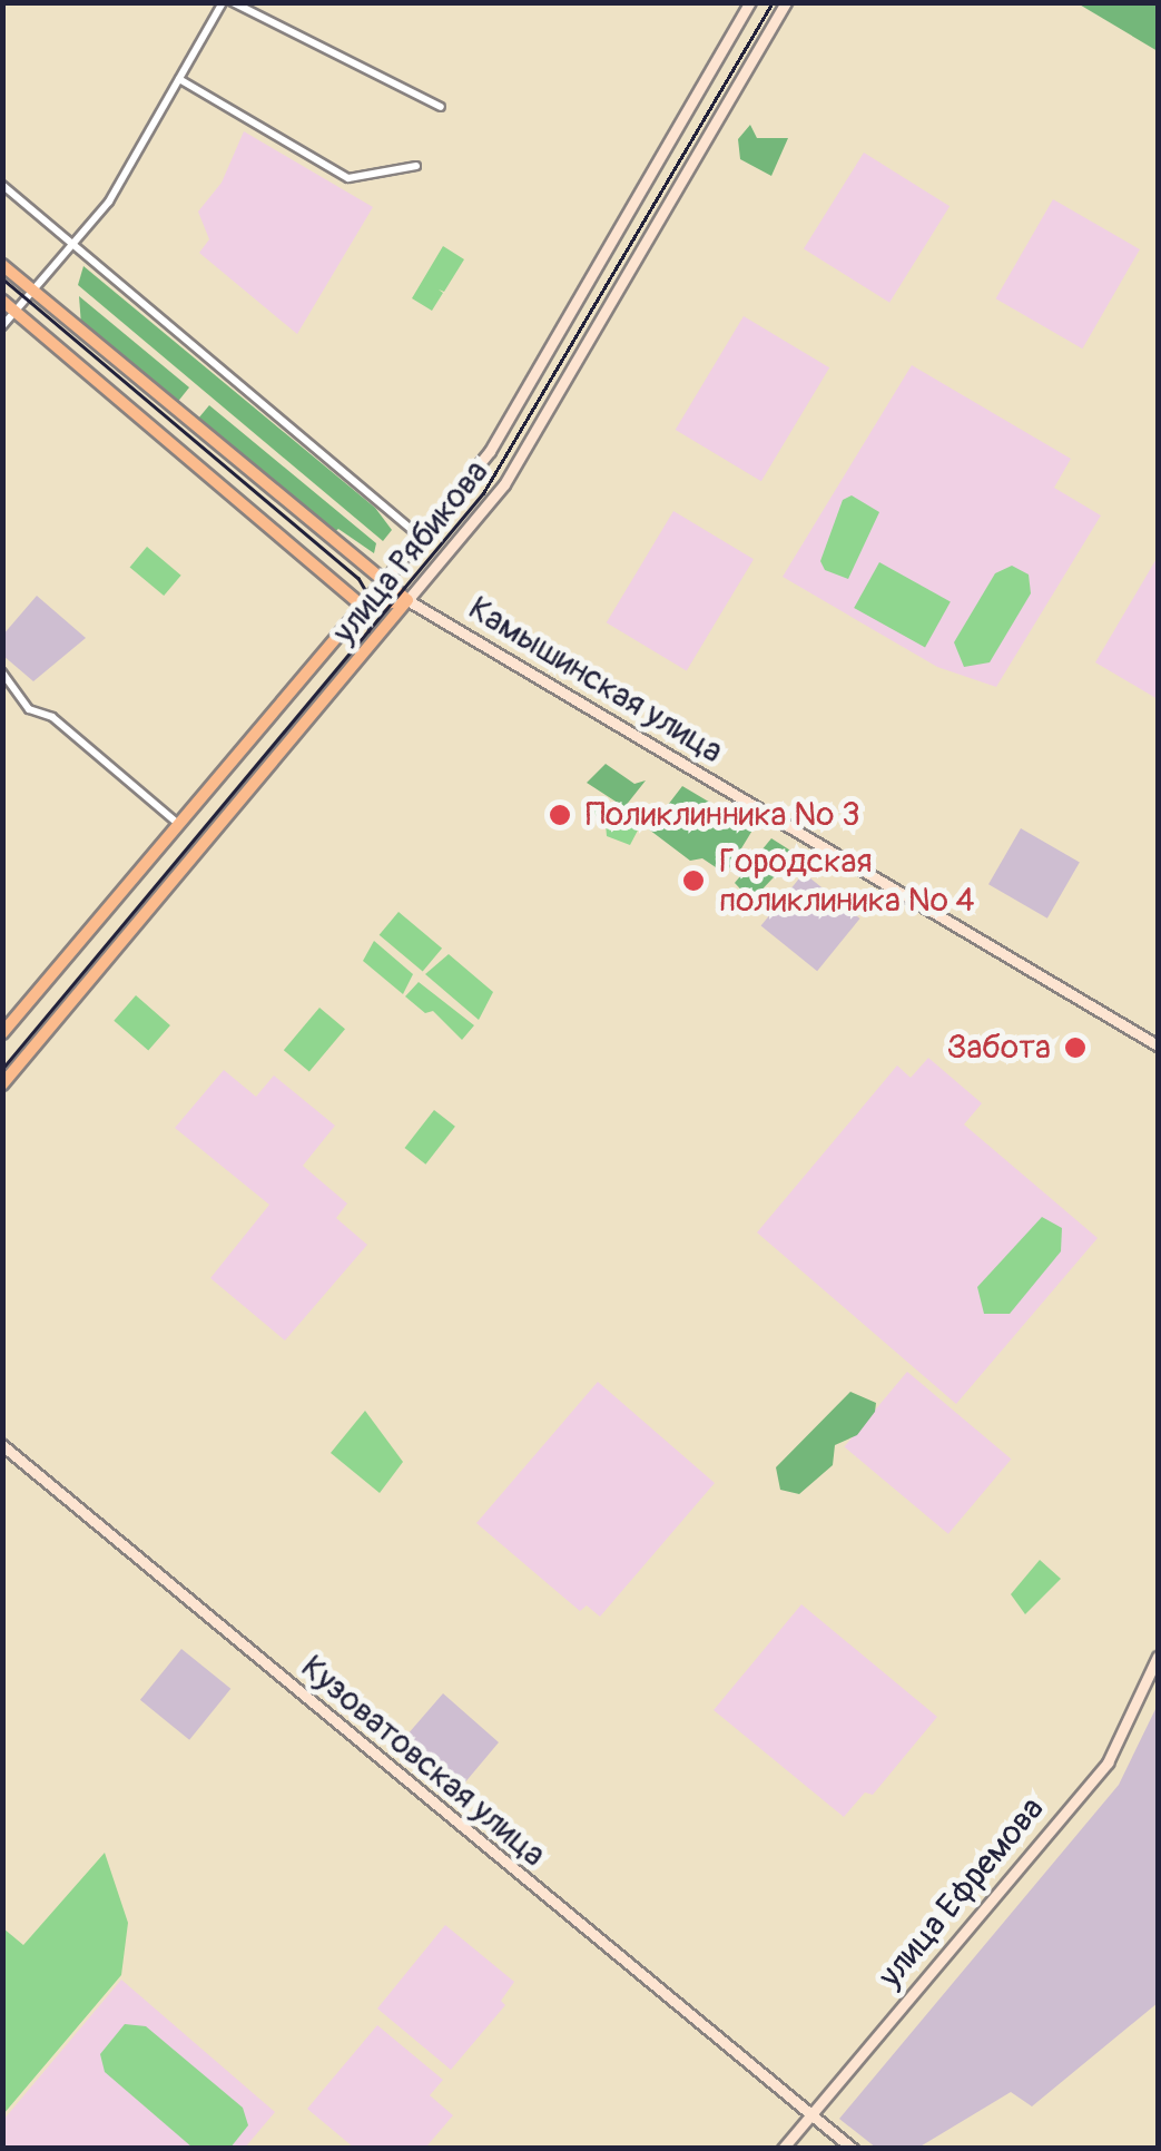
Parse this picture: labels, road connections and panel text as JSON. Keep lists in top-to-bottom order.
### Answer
{
  "streets": {
    "main road": ["улица Рябикова", "Камышинская улица"],
    "street": ["Кузоватовская улица", "улица Ефремова"]
  },
  "crossings": [
    ["улица Рябикова", "Камышинская улица"],
    ["Кузоватовская улица", "улица Ефремова"]
  ],
  "places": ["Поликлинника № 3", "Городская поликлиника № 4", "Забота"]
}
